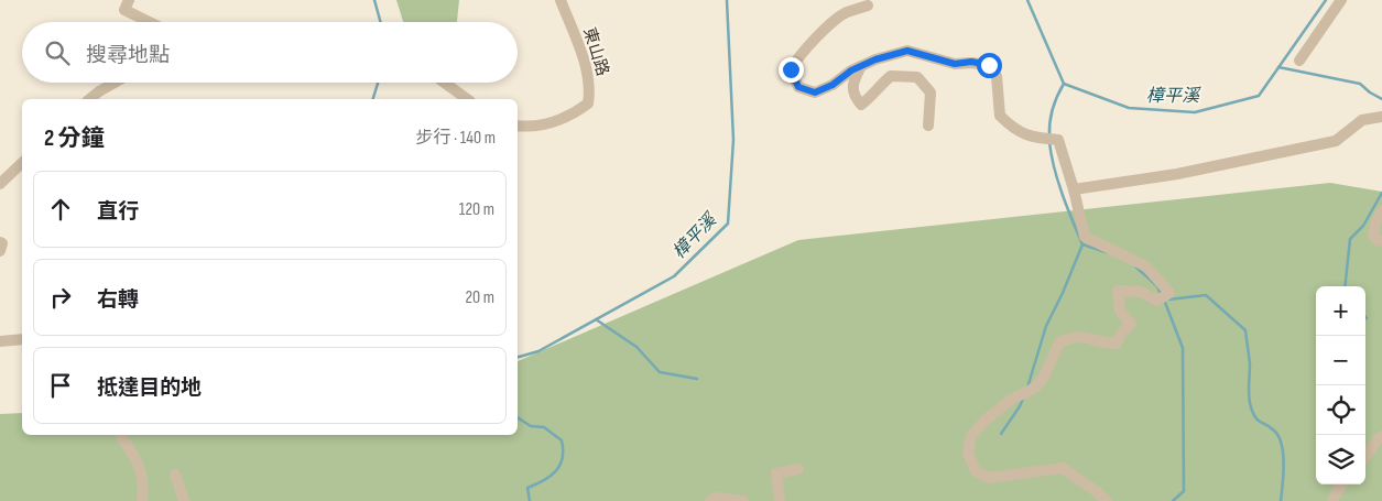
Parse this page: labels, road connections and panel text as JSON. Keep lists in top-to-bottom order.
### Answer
{
  "streets": {
    "street": ["東山路"]
  },
  "water": ["樟平溪"],
  "page": {
    "search": "搜尋地點",
    "heading": ["2 分鐘", "步行 · 140 m"],
    "list": [
      ["直行", "120 m"],
      ["右轉", "20 m"],
      "抵達目的地"
    ],
    "map_buttons": ["+", "−"]
  }
}
